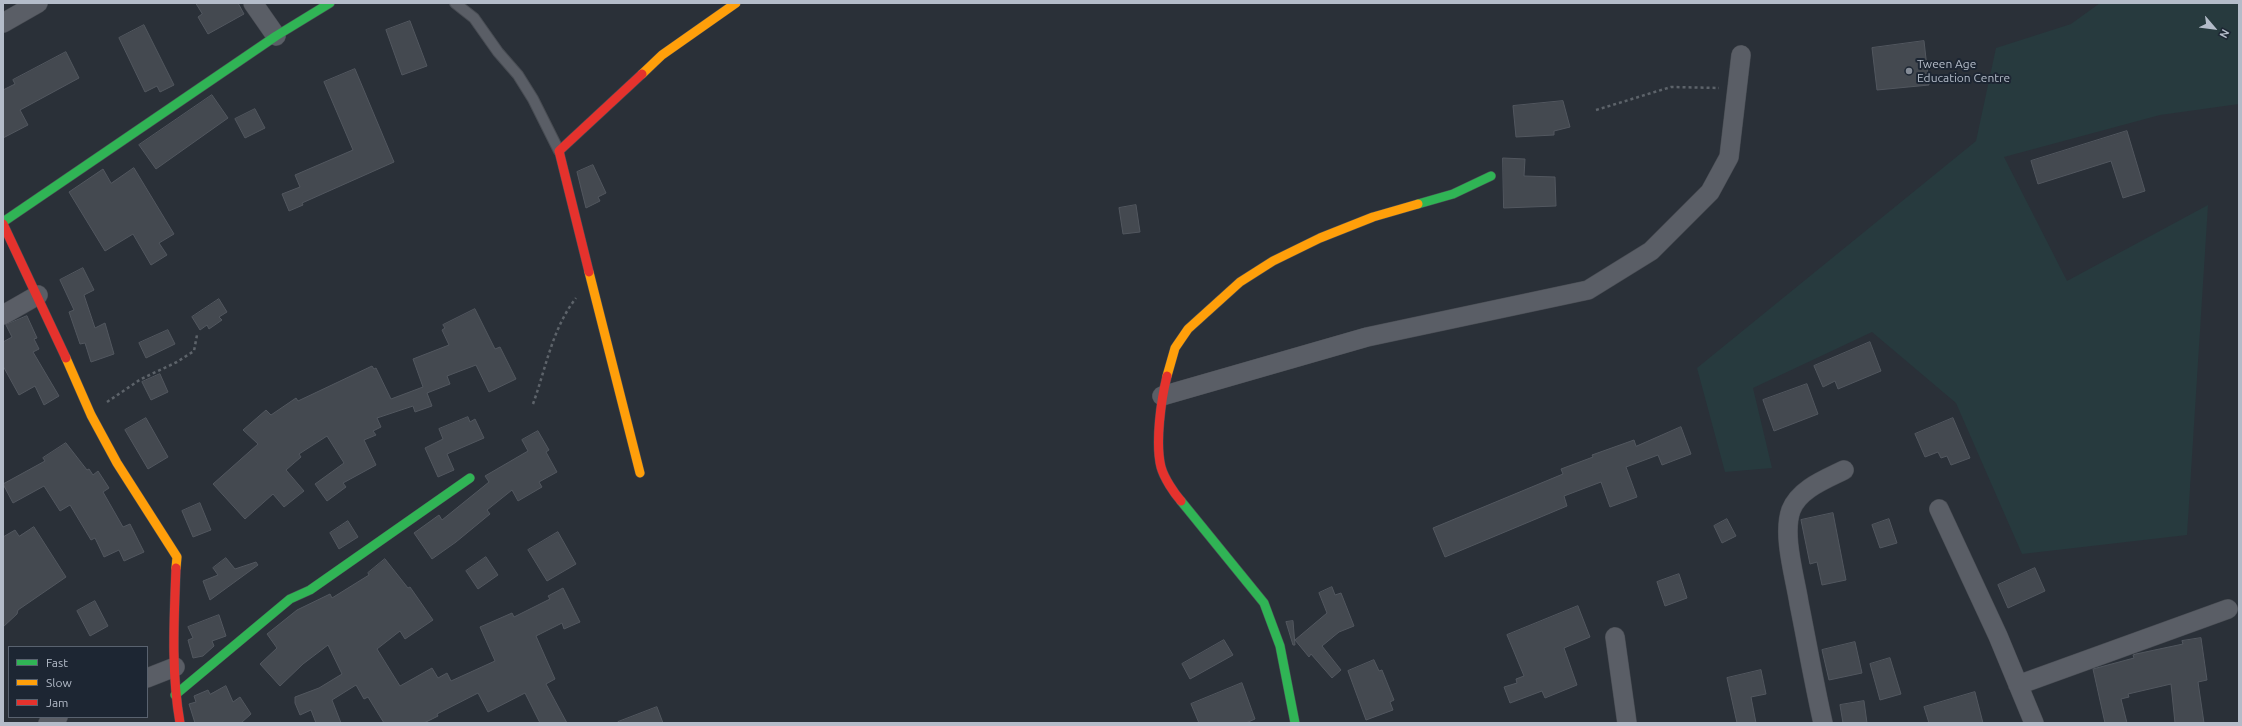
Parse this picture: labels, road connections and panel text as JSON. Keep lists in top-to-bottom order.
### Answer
{
  "places": ["Tween Age Education Centre"],
  "legend": ["Fast", "Slow", "Jam"],
  "north": "bottom right"
}
